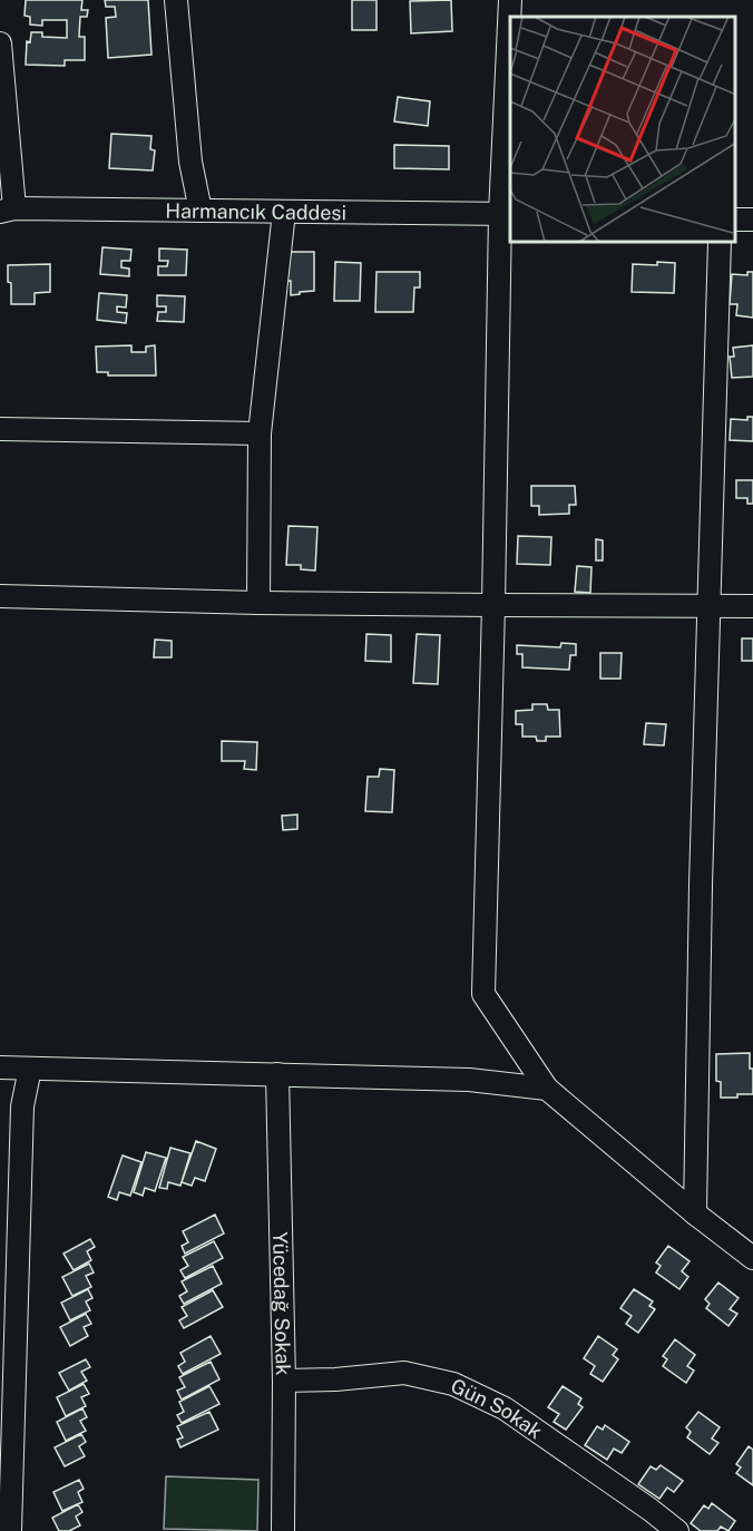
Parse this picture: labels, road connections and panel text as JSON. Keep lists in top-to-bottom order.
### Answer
{
  "streets": {
    "street": ["Harmancık Caddesi", "Yücedağ Sokak", "Gün Sokak"]
  },
  "crossings": [
    ["Yücedağ Sokak", "Gün Sokak"]
  ]
}
